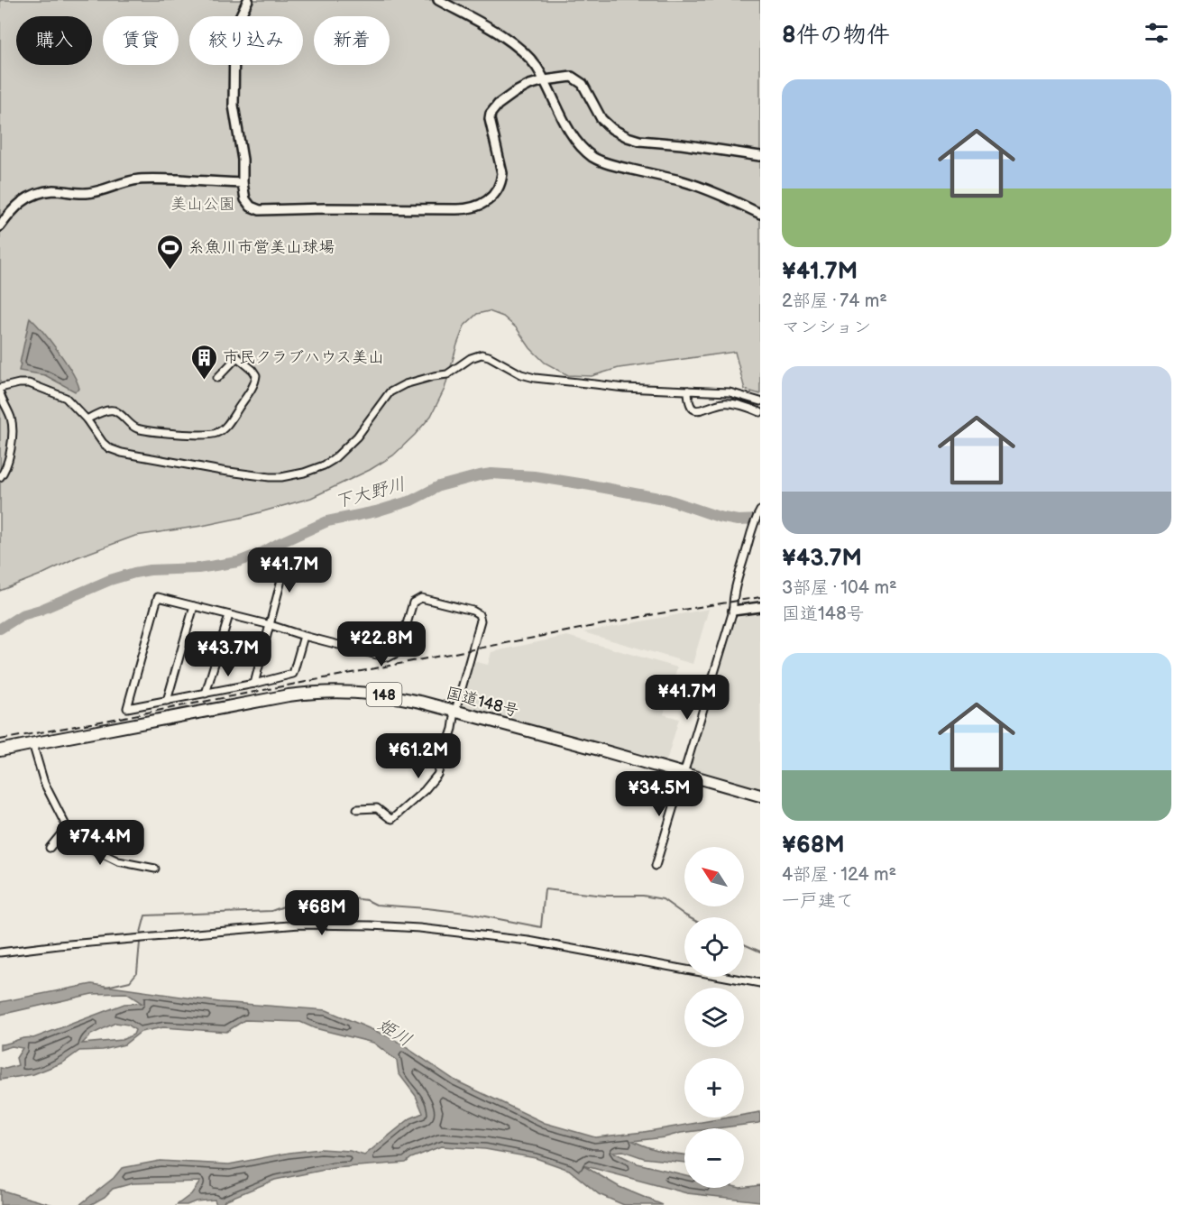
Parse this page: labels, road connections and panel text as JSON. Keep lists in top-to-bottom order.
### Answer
{
  "streets": {
    "highway": ["148", "国道148号"]
  },
  "water": ["下大野川", "姫川"],
  "parks": ["美山公園"],
  "places": {
    "sports": ["糸魚川市営美山球場"],
    "building": ["市民クラブハウス美山"]
  },
  "north": "top left",
  "page": {
    "heading": "8件の物件",
    "chip": [
      "購入",
      "賃貸",
      "絞り込み",
      "新着"
    ],
    "list": [
      {
        "name": "¥41.7M",
        "note": "2部屋 · 74 m² · マンション"
      },
      {
        "name": "¥43.7M",
        "note": "3部屋 · 104 m² · 国道148号"
      },
      {
        "name": "¥68M",
        "note": "4部屋 · 124 m² · 一戸建て"
      }
    ],
    "price": [
      "¥41.7M",
      "¥22.8M",
      "¥43.7M",
      "¥41.7M",
      "¥61.2M",
      "¥34.5M",
      "¥74.4M",
      "¥68M"
    ],
    "map_buttons": ["+", "−"]
  }
}
